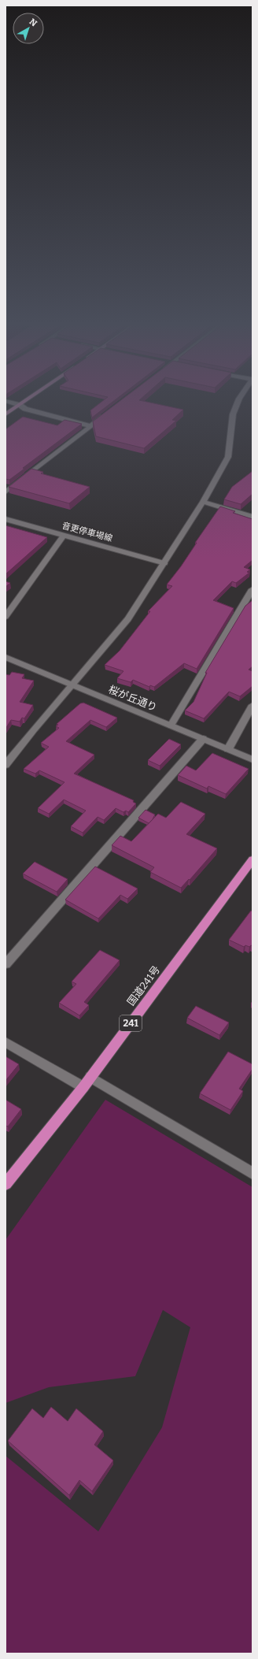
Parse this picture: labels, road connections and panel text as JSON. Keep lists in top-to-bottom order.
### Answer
{
  "streets": {
    "highway": ["国道241号", "241"],
    "street": ["音更停車場線", "桜が丘通り"]
  },
  "north": "top right"
}
